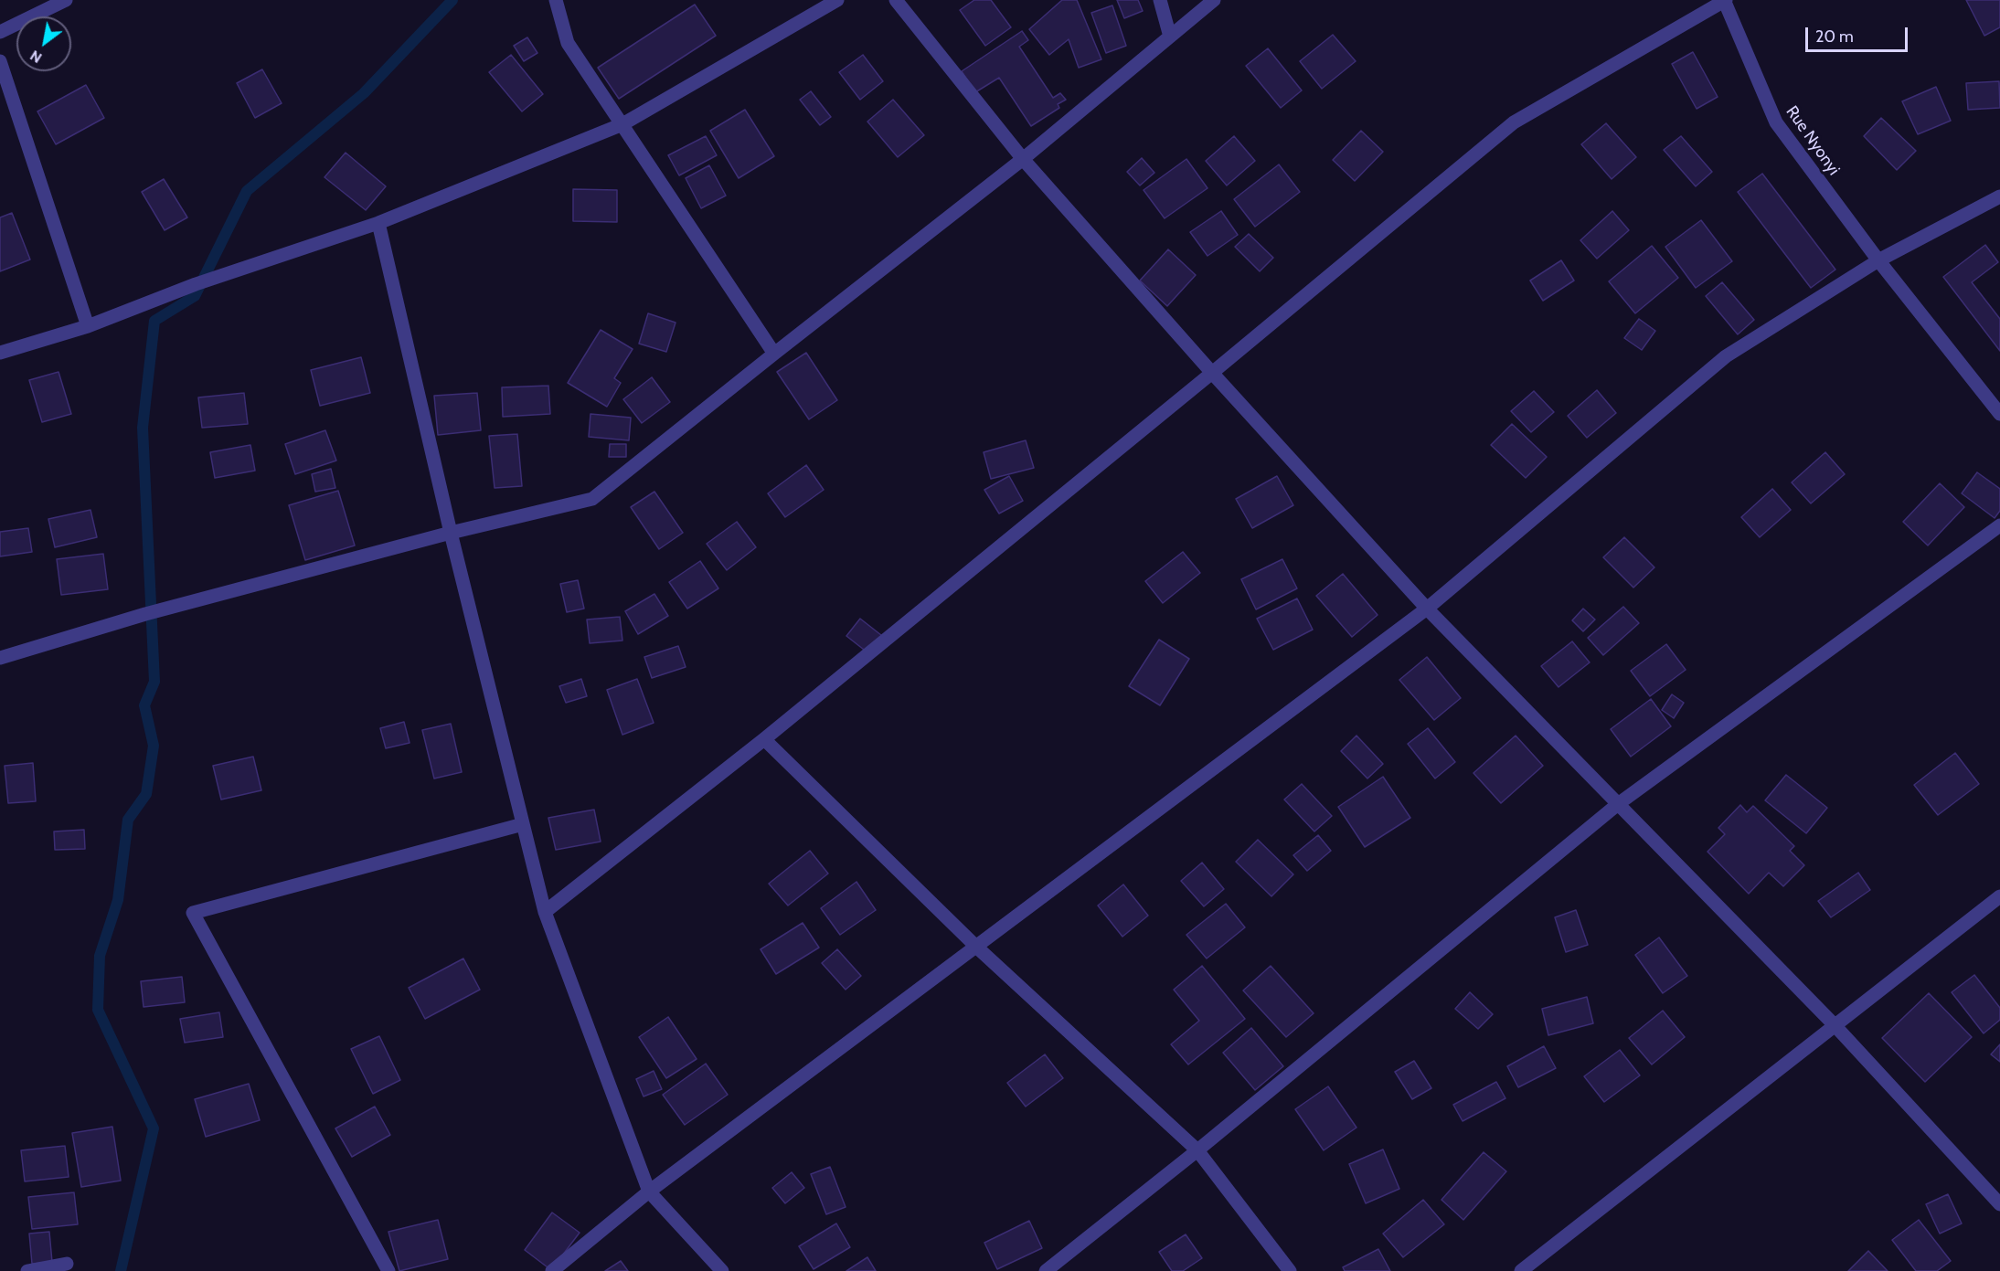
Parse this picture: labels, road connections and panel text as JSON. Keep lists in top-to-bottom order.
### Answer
{
  "streets": {
    "street": ["Rue Nyonyi"]
  },
  "scale_bar": "20 m",
  "north": "bottom left"
}
